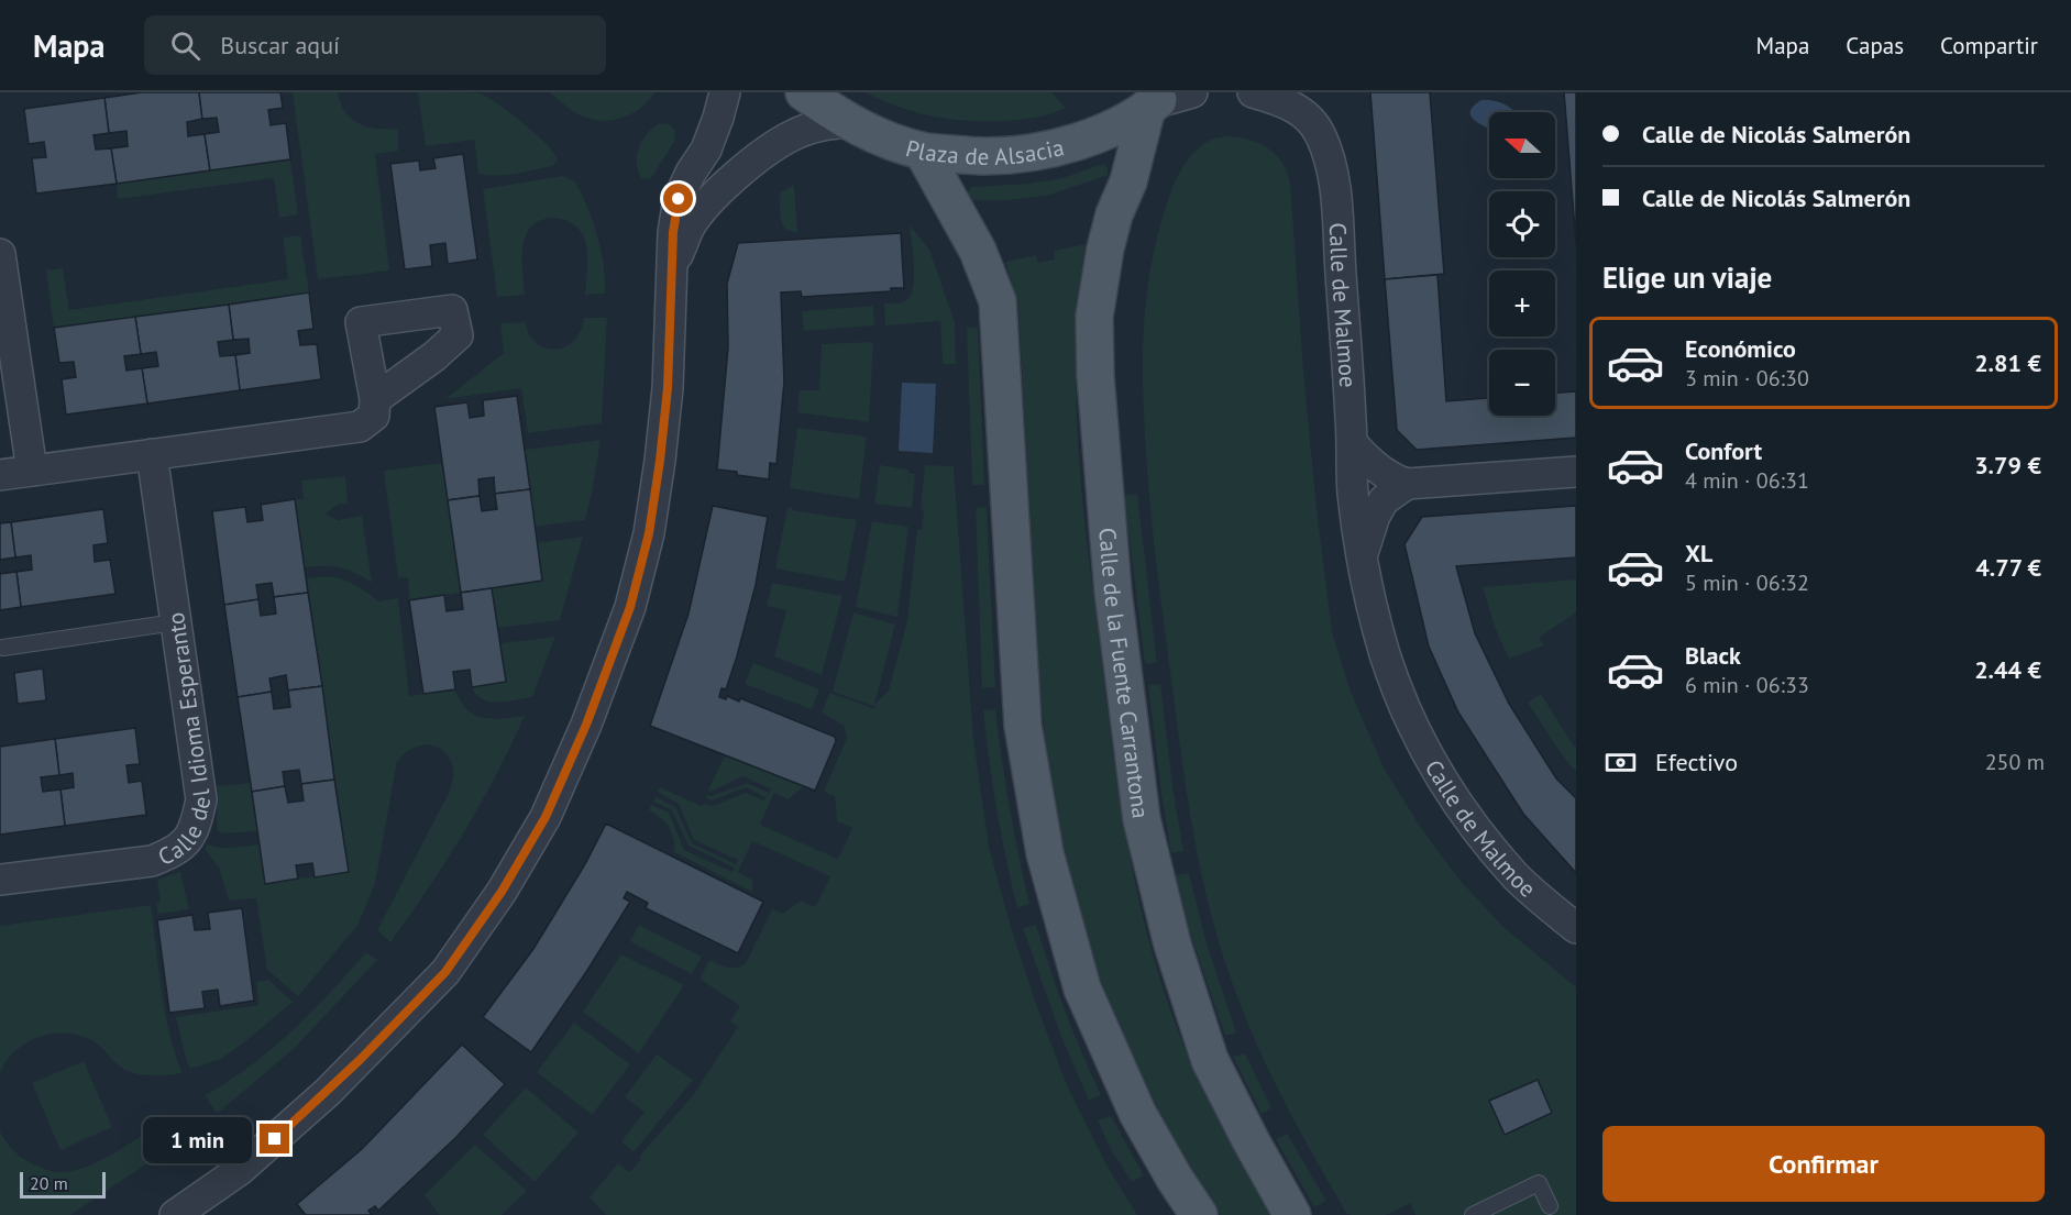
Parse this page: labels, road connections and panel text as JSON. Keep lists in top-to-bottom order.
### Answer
{
  "streets": {
    "main road": ["Plaza de Alsacia", "Calle de la Fuente Carrantona"],
    "street": ["Calle de Malmoe", "Calle del Idioma Esperanto"]
  },
  "crossings": [
    ["Plaza de Alsacia", "Calle de la Fuente Carrantona"]
  ],
  "scale_bar": "20 m",
  "north": "left",
  "page": {
    "header": "Mapa",
    "search": "Buscar aquí",
    "nav": ["Mapa", "Capas", "Compartir"],
    "banner": ["Calle de Nicolás Salmerón", "Calle de Nicolás Salmerón"],
    "map_buttons": ["+", "−"],
    "heading": "Elige un viaje",
    "list": [
      {
        "name": "Económico",
        "note": "3 min · 06:30",
        "value": "2.81 €"
      },
      {
        "name": "Confort",
        "note": "4 min · 06:31",
        "value": "3.79 €"
      },
      {
        "name": "XL",
        "note": "5 min · 06:32",
        "value": "4.77 €"
      },
      {
        "name": "Black",
        "note": "6 min · 06:33",
        "value": "2.44 €"
      }
    ],
    "pay": ["Efectivo", "250 m"],
    "buttons": "Confirmar",
    "bubble": "1 min",
    "scale": "20 m"
  }
}
